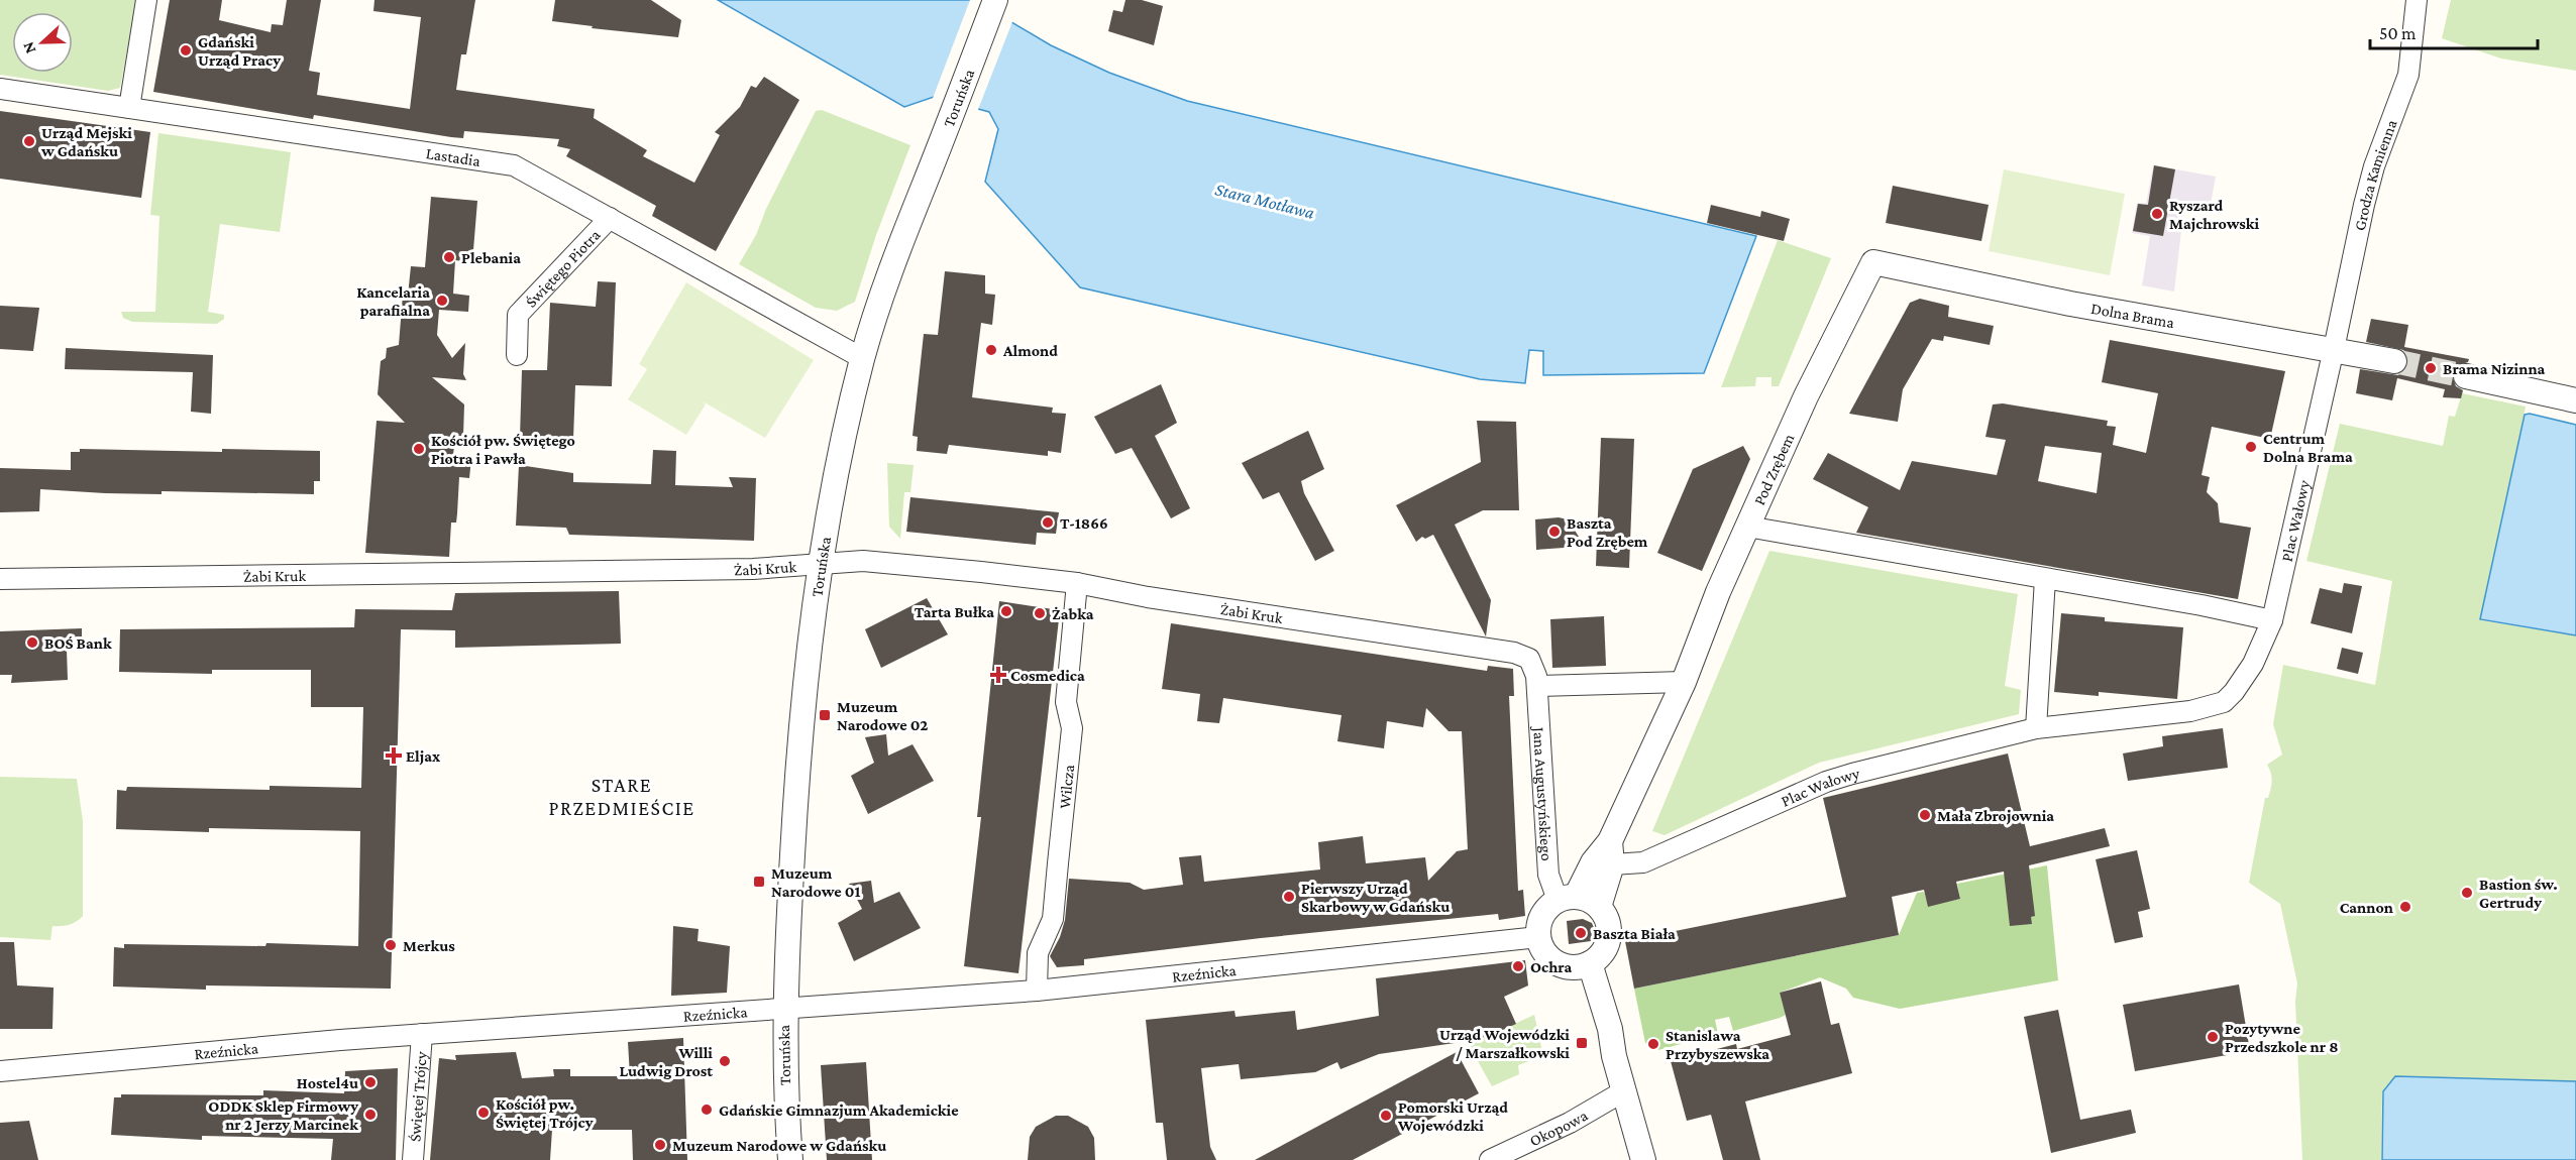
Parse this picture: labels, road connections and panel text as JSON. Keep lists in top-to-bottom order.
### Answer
{
  "streets": {
    "street": [
      "Toruńska",
      "Lastadia",
      "Grodza Kamienna",
      "Świętego Piotra",
      "Dolna Brama",
      "Pod Zrębem",
      "Plac Wałowy",
      "Żabi Kruk",
      "Wilcza",
      "Jana Augustyńskiego",
      "Rzeźnicka",
      "Świętej Trójcy",
      "Okopowa"
    ]
  },
  "crossings": [
    ["Toruńska", "Lastadia"],
    ["Toruńska", "Żabi Kruk"],
    ["Toruńska", "Rzeźnicka"],
    ["Lastadia", "Świętego Piotra"],
    ["Grodza Kamienna", "Dolna Brama"],
    ["Grodza Kamienna", "Plac Wałowy"],
    ["Dolna Brama", "Pod Zrębem"],
    ["Dolna Brama", "Plac Wałowy"],
    ["Pod Zrębem", "Plac Wałowy"],
    ["Pod Zrębem", "Jana Augustyńskiego"],
    ["Pod Zrębem", "Rzeźnicka"],
    ["Żabi Kruk", "Wilcza"],
    ["Żabi Kruk", "Jana Augustyńskiego"],
    ["Wilcza", "Rzeźnicka"],
    ["Jana Augustyńskiego", "Rzeźnicka"],
    ["Rzeźnicka", "Świętej Trójcy"]
  ],
  "districts": ["STARE PRZEDMIEŚCIE"],
  "water": ["Stara Motława"],
  "places": {
    "other": [
      "Gdański Urząd Pracy",
      "Urząd Mejski w Gdańsku",
      "Ryszard Majchrowski",
      "Plebania",
      "Kancelaria parafialna",
      "Almond",
      "Brama Nizinna",
      "Centrum Dolna Brama",
      "Kościół pw. Świętego Piotra i Pawła",
      "T-1866",
      "Baszta Pod Zrębem",
      "Tarta Bułka",
      "Żabka",
      "BOŚ Bank",
      "Mała Zbrojownia",
      "Bastion św. Gertrudy",
      "Pierwszy Urząd Skarbowy w Gdańsku",
      "Cannon",
      "Baszta Biała",
      "Merkus",
      "Ochra",
      "Pozytywne Przedszkole nr 8",
      "Stanislawa Przybyszewska",
      "Willi Ludwig Drost",
      "Hostel4u",
      "Gdańskie Gimnazjum Akademickie",
      "Kościół pw. Świętej Trójcy",
      "ODDK Sklep Firmowy nr 2 Jerzy Marcinek",
      "Pomorski Urząd Wojewódzki",
      "Muzeum Narodowe w Gdańsku"
    ],
    "health": ["Cosmedica", "Eljax"],
    "transit": ["Muzeum Narodowe 02", "Muzeum Narodowe 01", "Urząd Wojewódzki / Marszałkowski"]
  },
  "scale_bar": "50 m",
  "north": "left"
}
